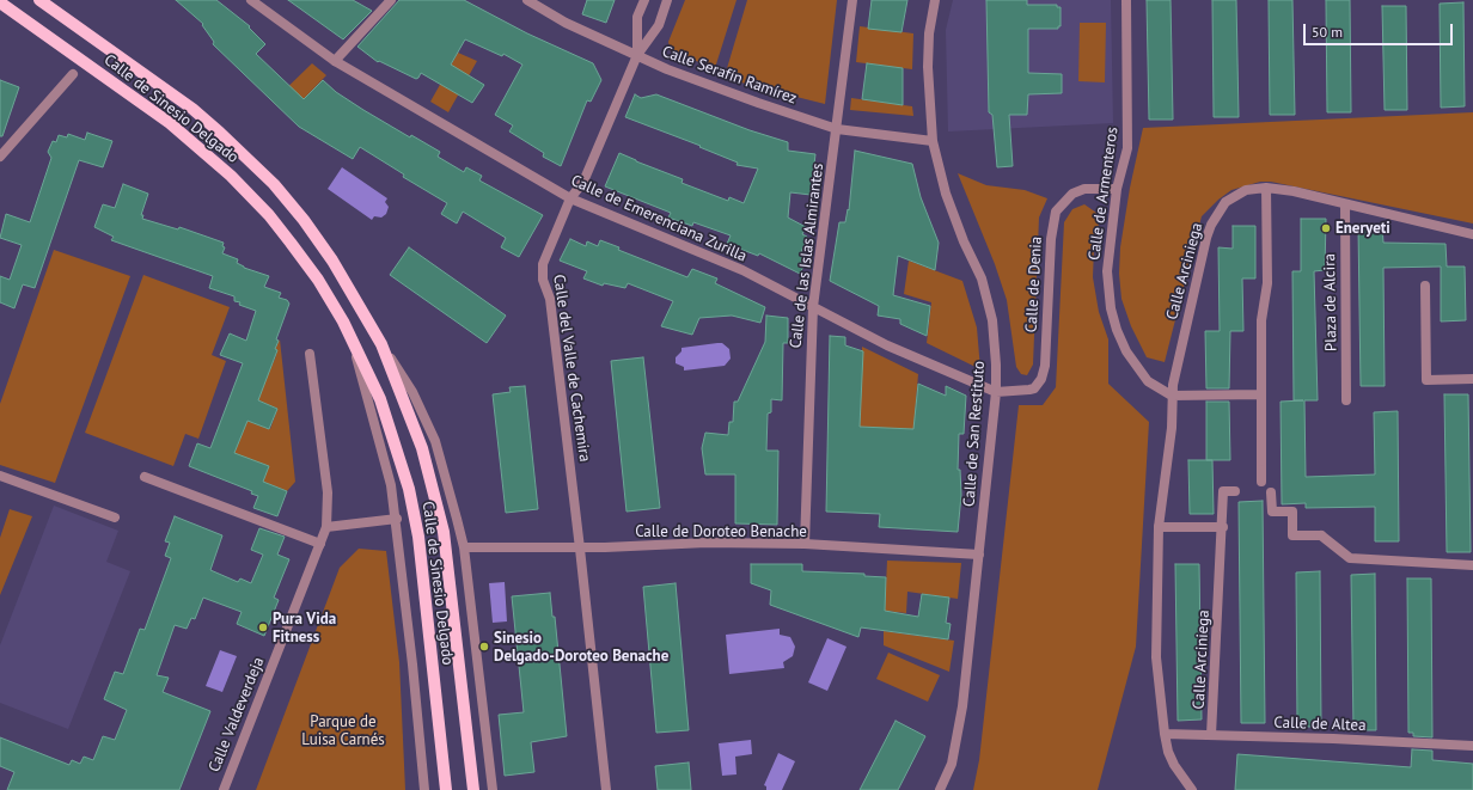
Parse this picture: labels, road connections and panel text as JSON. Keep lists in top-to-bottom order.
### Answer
{
  "streets": {
    "main road": ["Calle de Sinesio Delgado"],
    "street": [
      "Calle Serafín Ramírez",
      "Calle de Armenteros",
      "Calle de Emerenciana Zurilla",
      "Calle de las Islas Almirantes",
      "Calle Arciniega",
      "Calle de Denia",
      "Plaza de Alcira",
      "Calle del Valle de Cachemira",
      "Calle de San Restituto",
      "Calle de Doroteo Benache",
      "Calle Valdeverdeja",
      "Calle de Altea"
    ]
  },
  "crossings": [
    ["Calle Serafín Ramírez", "Calle de las Islas Almirantes"],
    ["Calle Serafín Ramírez", "Calle del Valle de Cachemira"],
    ["Calle Serafín Ramírez", "Calle de San Restituto"],
    ["Calle de Sinesio Delgado", "Calle de Doroteo Benache"],
    ["Calle de Armenteros", "Calle Arciniega"],
    ["Calle de Armenteros", "Calle de Denia"],
    ["Calle de Emerenciana Zurilla", "Calle de las Islas Almirantes"],
    ["Calle de Emerenciana Zurilla", "Calle de Denia"],
    ["Calle de Emerenciana Zurilla", "Calle del Valle de Cachemira"],
    ["Calle de Emerenciana Zurilla", "Calle de San Restituto"],
    ["Calle de las Islas Almirantes", "Calle de Doroteo Benache"],
    ["Calle Arciniega", "Plaza de Alcira"],
    ["Calle Arciniega", "Calle de Altea"],
    ["Calle de Denia", "Calle de San Restituto"],
    ["Calle del Valle de Cachemira", "Calle de Doroteo Benache"],
    ["Calle de San Restituto", "Calle de Doroteo Benache"]
  ],
  "parks": ["Parque de Luisa Carnés"],
  "places": ["Eneryeti", "Pura Vida Fitness", "Sinesio Delgado-Doroteo Benache"],
  "scale_bar": "50 m"
}
